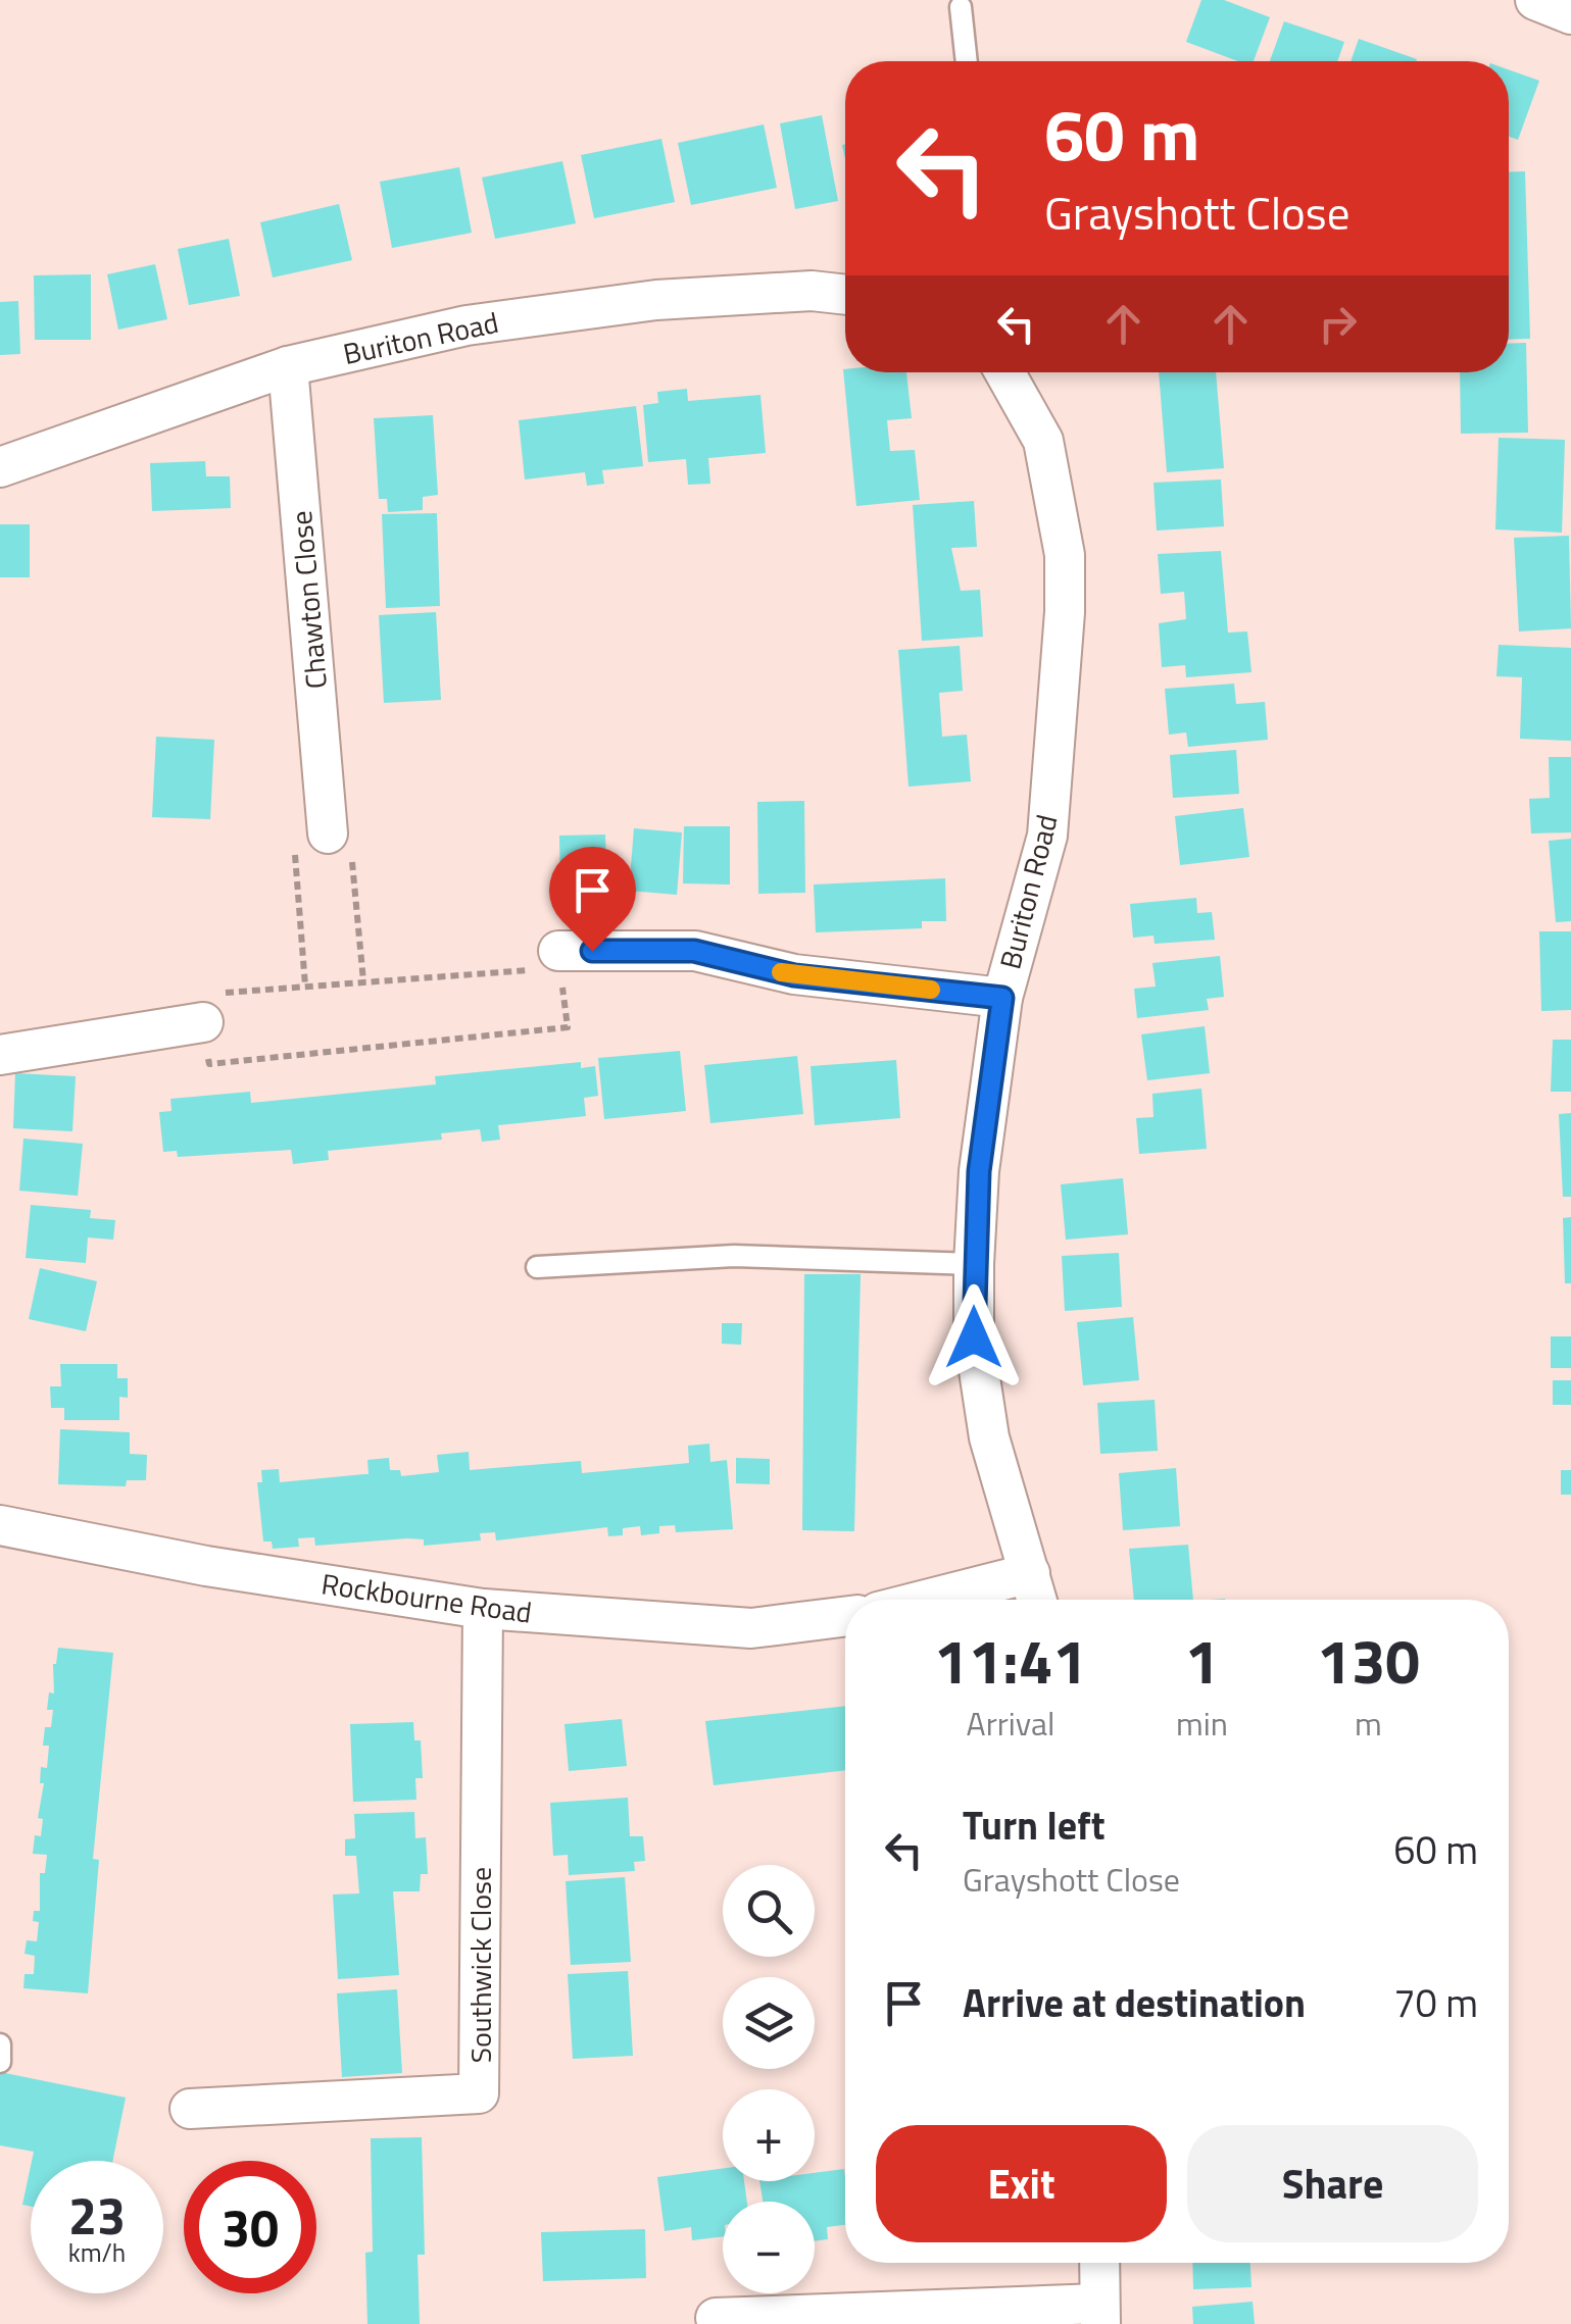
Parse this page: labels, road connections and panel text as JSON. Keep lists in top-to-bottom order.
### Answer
{
  "streets": {
    "street": [
      "Buriton Road",
      "Chawton Close",
      "Rockbourne Road",
      "Southwick Close"
    ]
  },
  "crossings": [
    ["Buriton Road", "Chawton Close"],
    ["Rockbourne Road", "Southwick Close"]
  ],
  "page": {
    "turn": ["60 m", "Grayshott Close"],
    "eta": [
      "11:41",
      "Arrival",
      "1",
      "min",
      "130",
      "m"
    ],
    "list": [
      {
        "name": "Turn left",
        "note": "Grayshott Close",
        "value": "60 m"
      },
      {
        "name": "Arrive at destination",
        "value": "70 m"
      }
    ],
    "map_buttons": ["+", "−"],
    "buttons": ["Exit", "Share"],
    "speed": "23 km/h",
    "limit": "30"
  }
}
